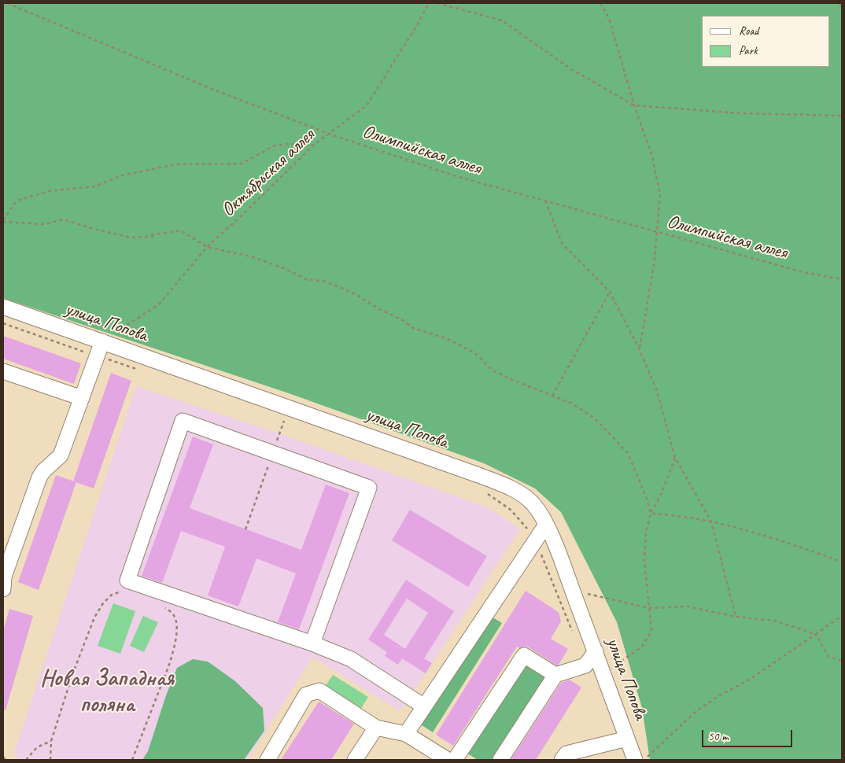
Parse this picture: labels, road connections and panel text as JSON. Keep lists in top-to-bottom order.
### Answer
{
  "streets": {
    "street": ["улица Попова"],
    "path": ["Олимпийская аллея", "Октябрьская аллея"]
  },
  "crossings": [
    ["Олимпийская аллея", "Октябрьская аллея"],
    ["Октябрьская аллея", "улица Попова"]
  ],
  "districts": ["Новая Западная поляна"],
  "legend": ["Road", "Park"],
  "scale_bar": "50 m"
}
